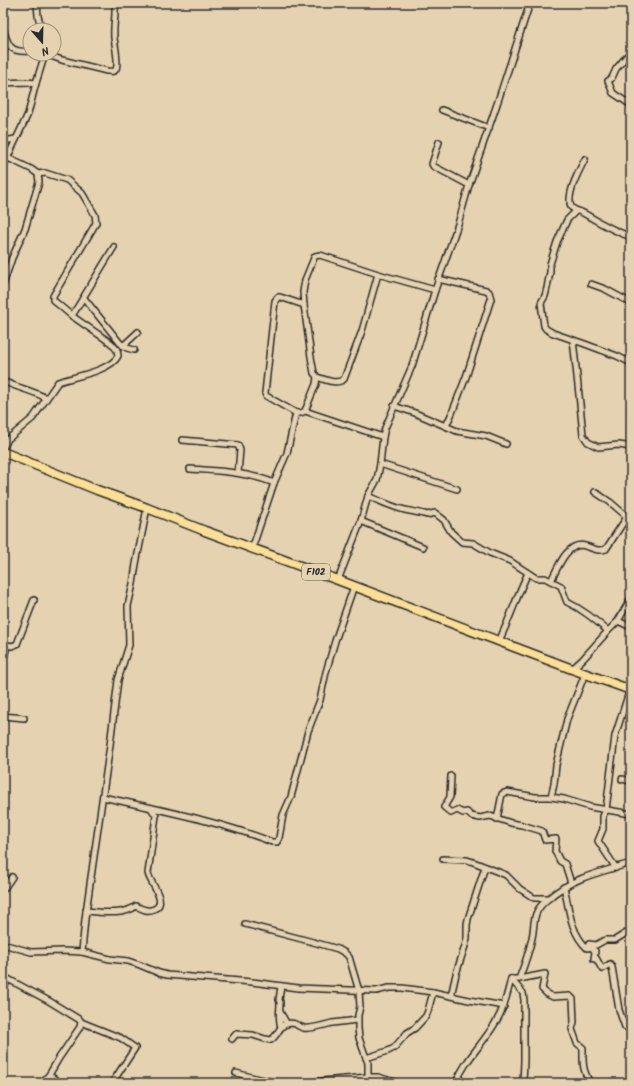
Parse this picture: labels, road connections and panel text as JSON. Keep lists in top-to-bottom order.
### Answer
{
  "streets": {
    "main road": ["F102"]
  },
  "north": "bottom"
}
